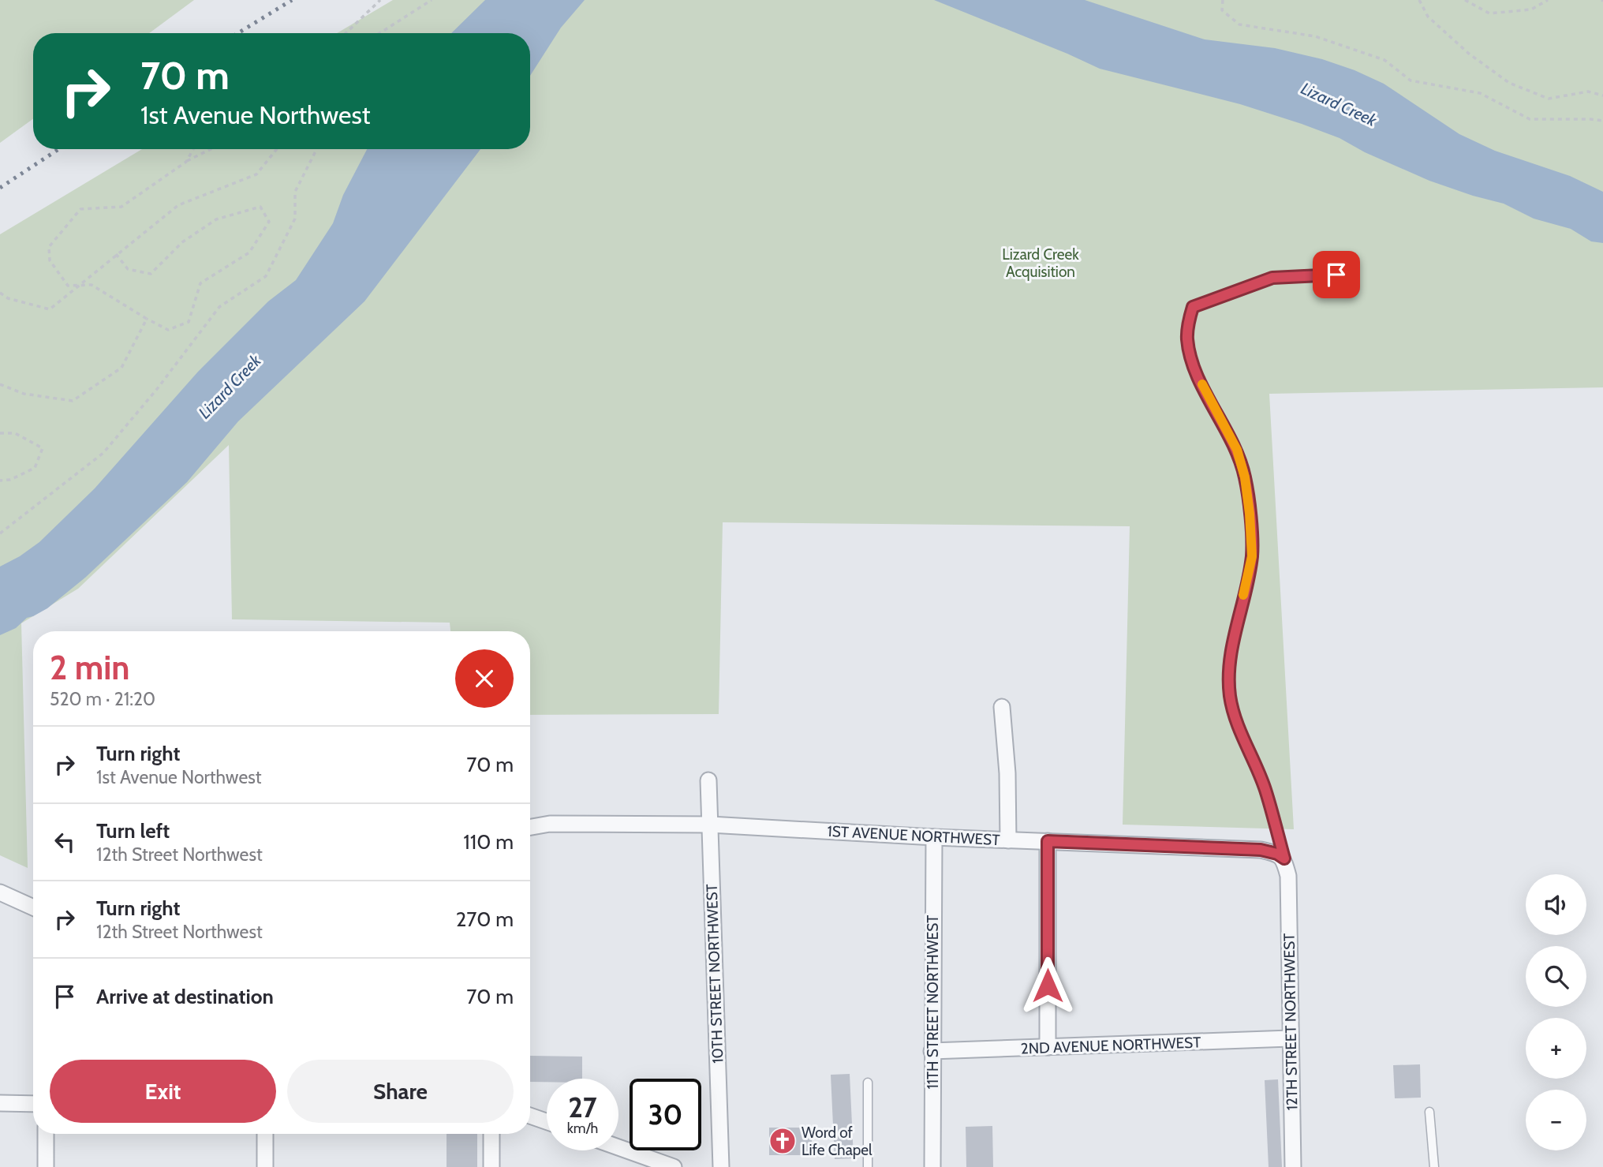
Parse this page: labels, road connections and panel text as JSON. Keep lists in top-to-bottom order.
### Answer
{
  "streets": {
    "street": [
      "1ST AVENUE NORTHWEST",
      "10TH STREET NORTHWEST",
      "11TH STREET NORTHWEST",
      "12TH STREET NORTHWEST",
      "2ND AVENUE NORTHWEST"
    ]
  },
  "crossings": [
    ["1ST AVENUE NORTHWEST", "10TH STREET NORTHWEST"],
    ["1ST AVENUE NORTHWEST", "11TH STREET NORTHWEST"],
    ["1ST AVENUE NORTHWEST", "12TH STREET NORTHWEST"],
    ["11TH STREET NORTHWEST", "2ND AVENUE NORTHWEST"],
    ["12TH STREET NORTHWEST", "2ND AVENUE NORTHWEST"]
  ],
  "water": ["Lizard Creek"],
  "parks": ["Lizard Creek Acquisition"],
  "places": {
    "church": ["Word of Life Chapel"]
  },
  "page": {
    "turn": ["70 m", "1st Avenue Northwest"],
    "heading": ["2 min", "520 m · 21:20"],
    "list": [
      {
        "name": "Turn right",
        "note": "1st Avenue Northwest",
        "value": "70 m"
      },
      {
        "name": "Turn left",
        "note": "12th Street Northwest",
        "value": "110 m"
      },
      {
        "name": "Turn right",
        "note": "12th Street Northwest",
        "value": "270 m"
      },
      {
        "name": "Arrive at destination",
        "value": "70 m"
      }
    ],
    "map_buttons": ["+", "−"],
    "buttons": ["Exit", "Share"],
    "speed": "27 km/h",
    "limit": "30"
  }
}
